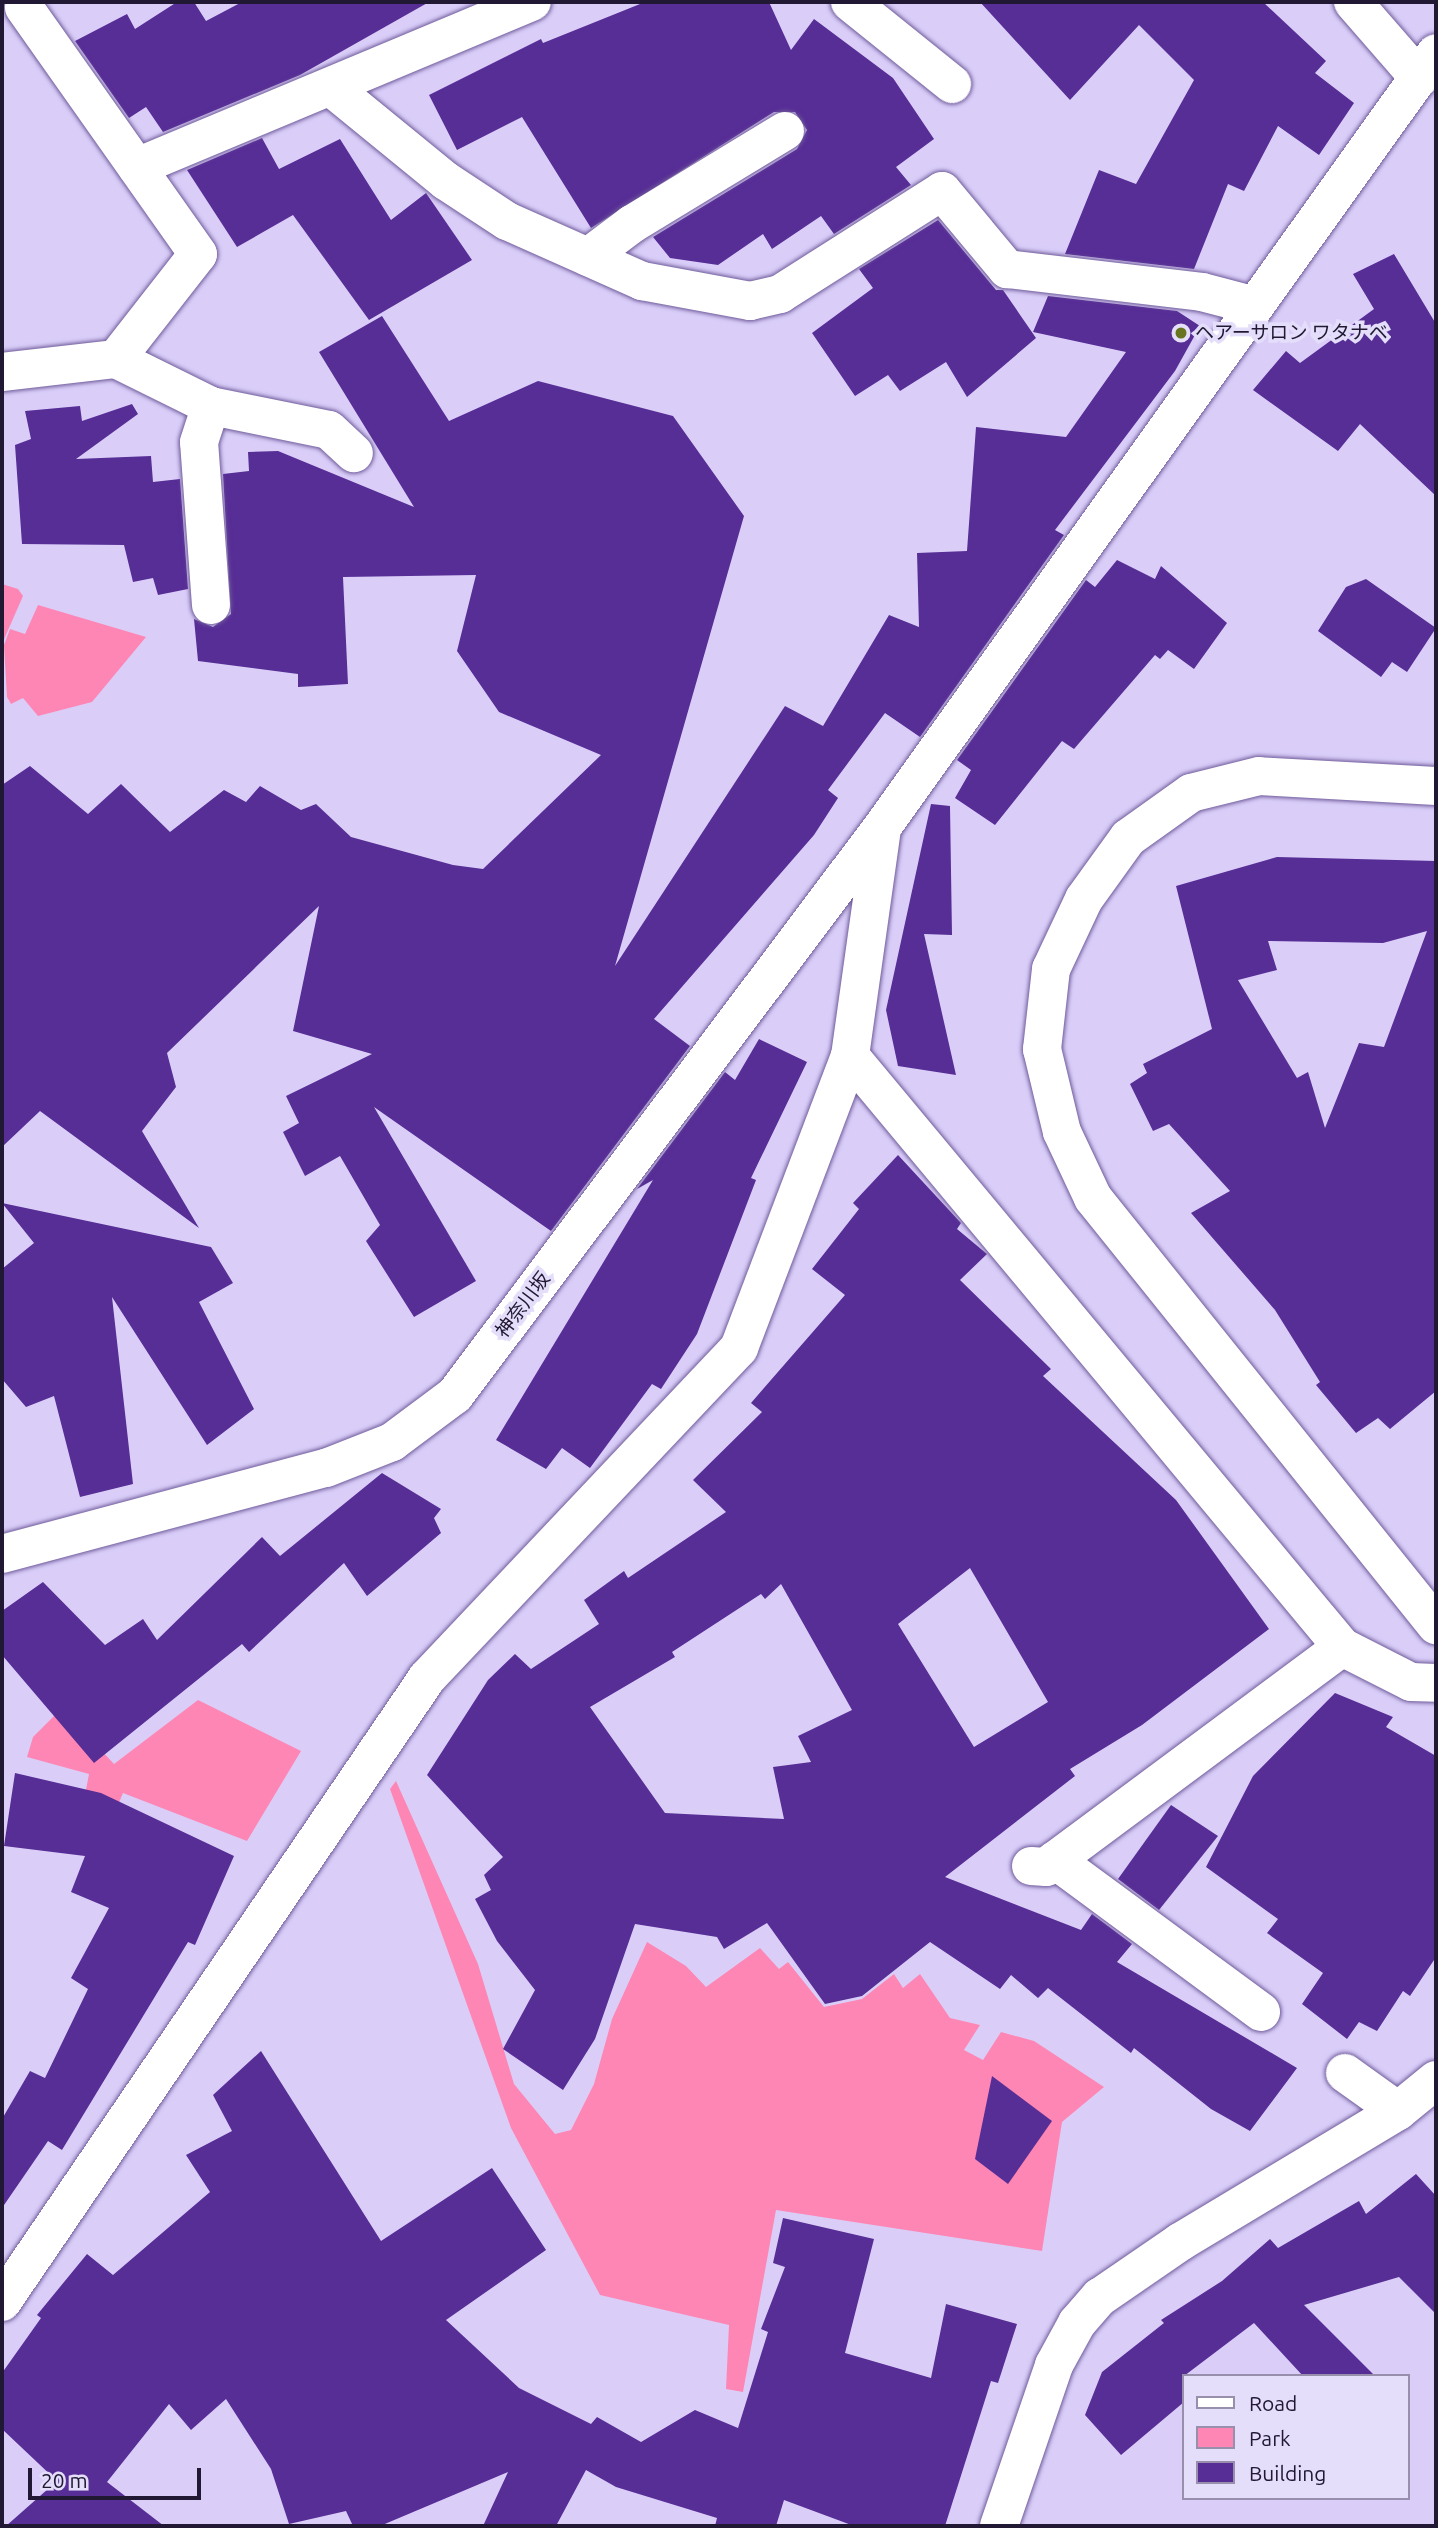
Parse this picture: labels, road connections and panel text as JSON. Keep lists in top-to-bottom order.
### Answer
{
  "streets": {
    "street": ["神奈川坂"]
  },
  "places": ["ヘアーサロン ワタナベ"],
  "legend": ["Road", "Park", "Building"],
  "scale_bar": "20 m"
}
